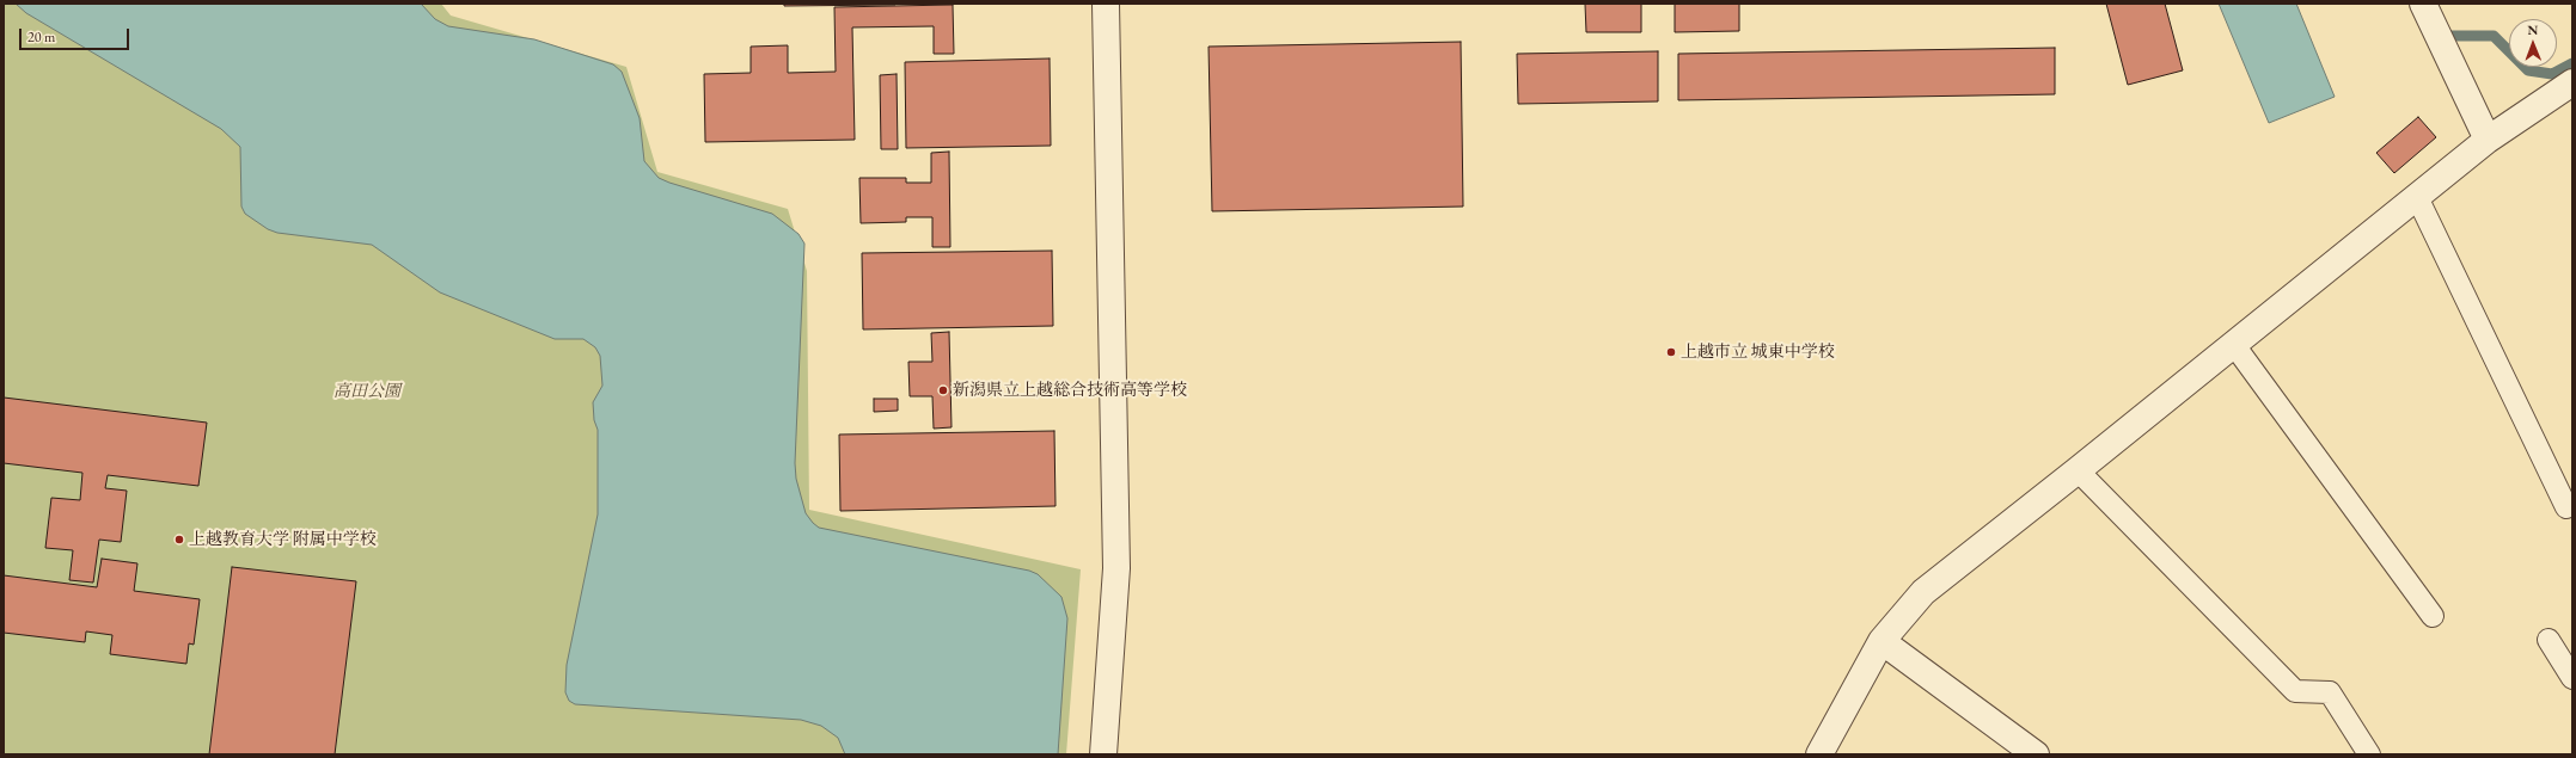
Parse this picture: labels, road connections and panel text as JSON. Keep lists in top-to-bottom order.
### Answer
{
  "parks": ["高田公園"],
  "places": ["上越市立 城東中学校", "新潟県立上越総合技術高等学校", "上越教育大学 附属中学校"],
  "scale_bar": "20 m",
  "north": "top"
}
